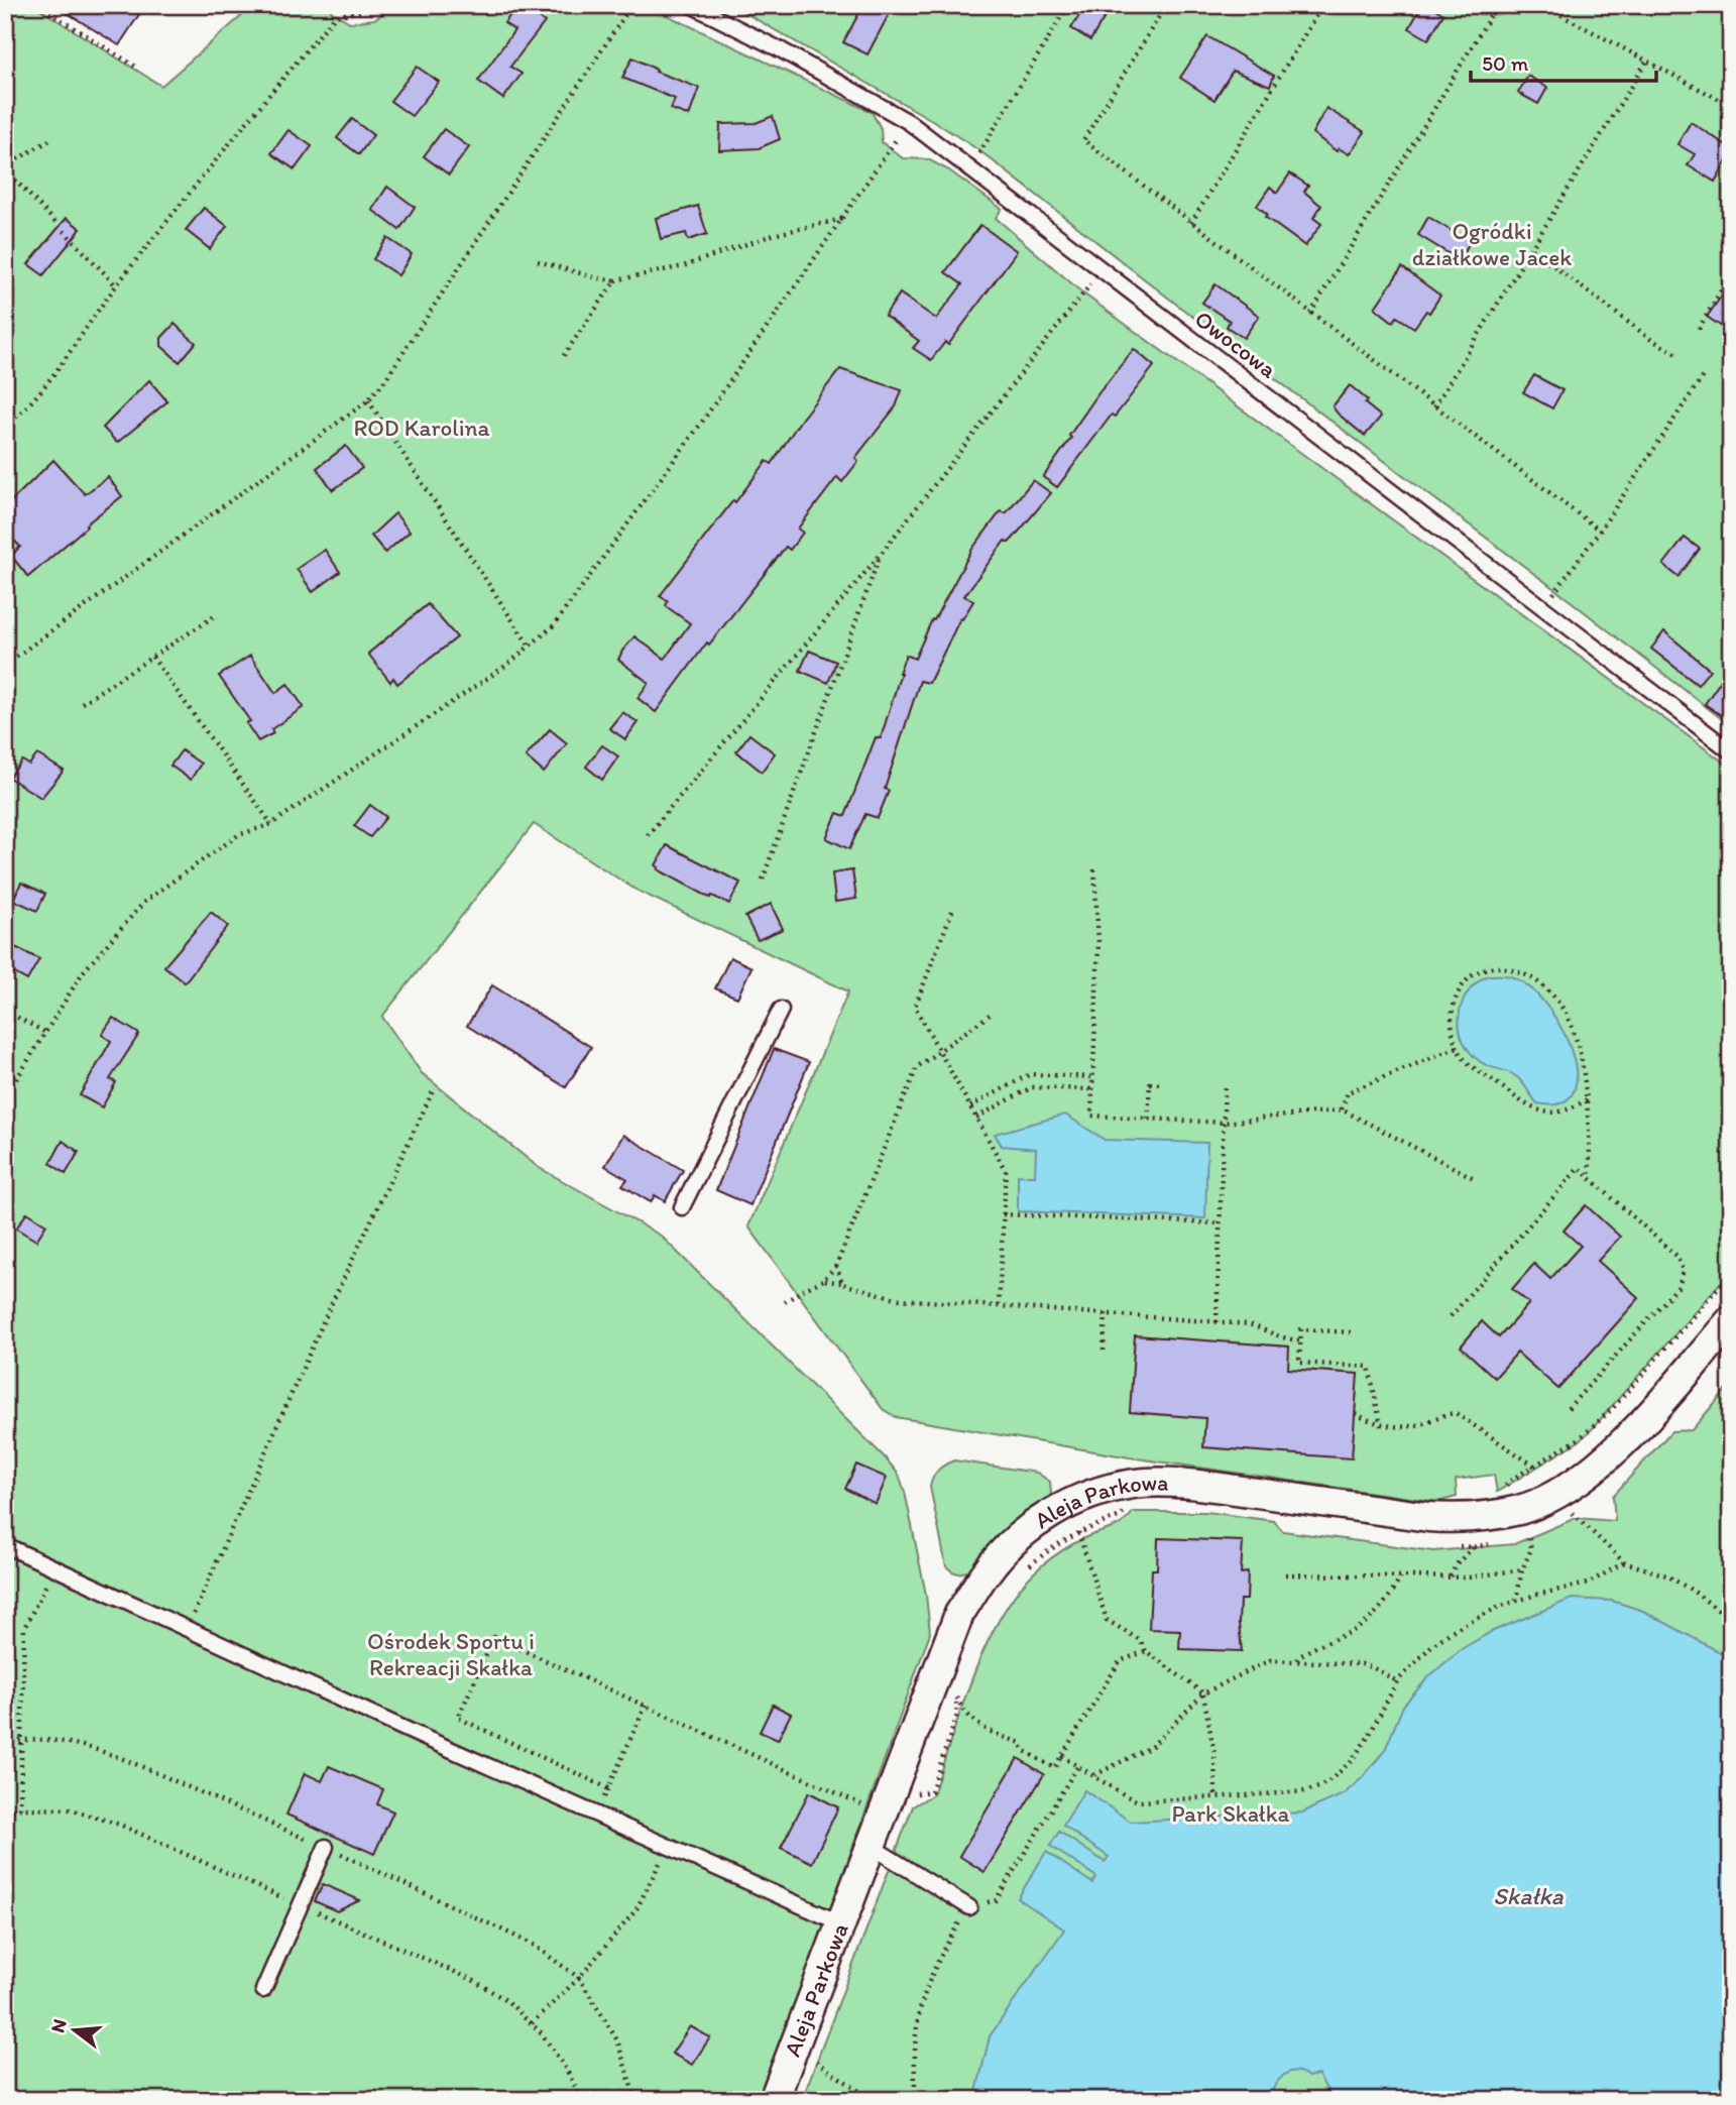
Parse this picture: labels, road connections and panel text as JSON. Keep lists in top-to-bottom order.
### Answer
{
  "streets": {
    "street": ["Aleja Parkowa"],
    "lane": ["Owocowa"]
  },
  "water": ["Skałka"],
  "parks": [
    "Ogródki działkowe Jacek",
    "ROD Karolina",
    "Ośrodek Sportu i Rekreacji Skałka",
    "Park Skałka"
  ],
  "scale_bar": "50 m",
  "north": "left"
}
